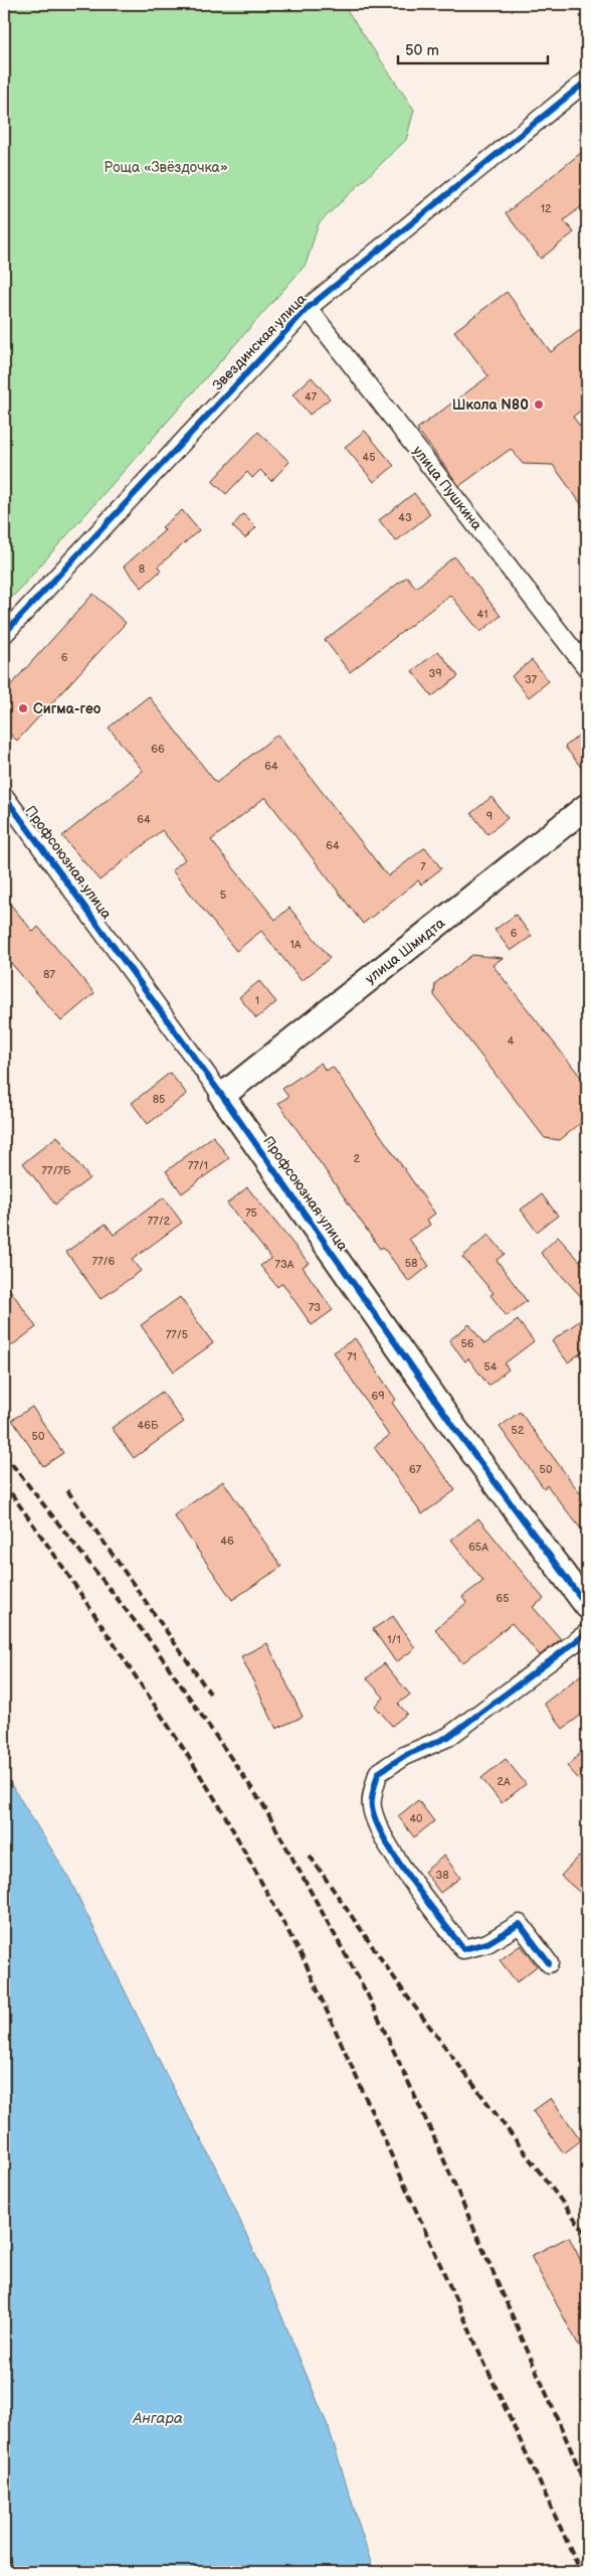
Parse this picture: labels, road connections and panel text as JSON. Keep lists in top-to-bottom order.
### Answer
{
  "streets": {
    "street": [
      "Звездинская улица",
      "улица Пушкина",
      "Профсоюзная улица",
      "улица Шмидта"
    ]
  },
  "crossings": [
    ["Звездинская улица", "улица Пушкина"],
    ["Профсоюзная улица", "улица Шмидта"]
  ],
  "water": ["Ангара"],
  "parks": ["Роща «Звёздочка»"],
  "places": ["Школа N80", "Сигма-гео"],
  "house_numbers": [
    "12",
    "47",
    "45",
    "43",
    "8",
    "41",
    "6",
    "39",
    "37",
    "66",
    "64",
    "9",
    "64",
    "64",
    "7",
    "5",
    "6",
    "1А",
    "87",
    "1",
    "4",
    "85",
    "2",
    "77/1",
    "77/7Б",
    "75",
    "77/2",
    "77/6",
    "58",
    "73А",
    "73",
    "77/5",
    "56",
    "71",
    "54",
    "69",
    "46Б",
    "52",
    "50",
    "67",
    "50",
    "46",
    "65А",
    "65",
    "1/1",
    "2А",
    "40",
    "38"
  ],
  "scale_bar": "50 m"
}
